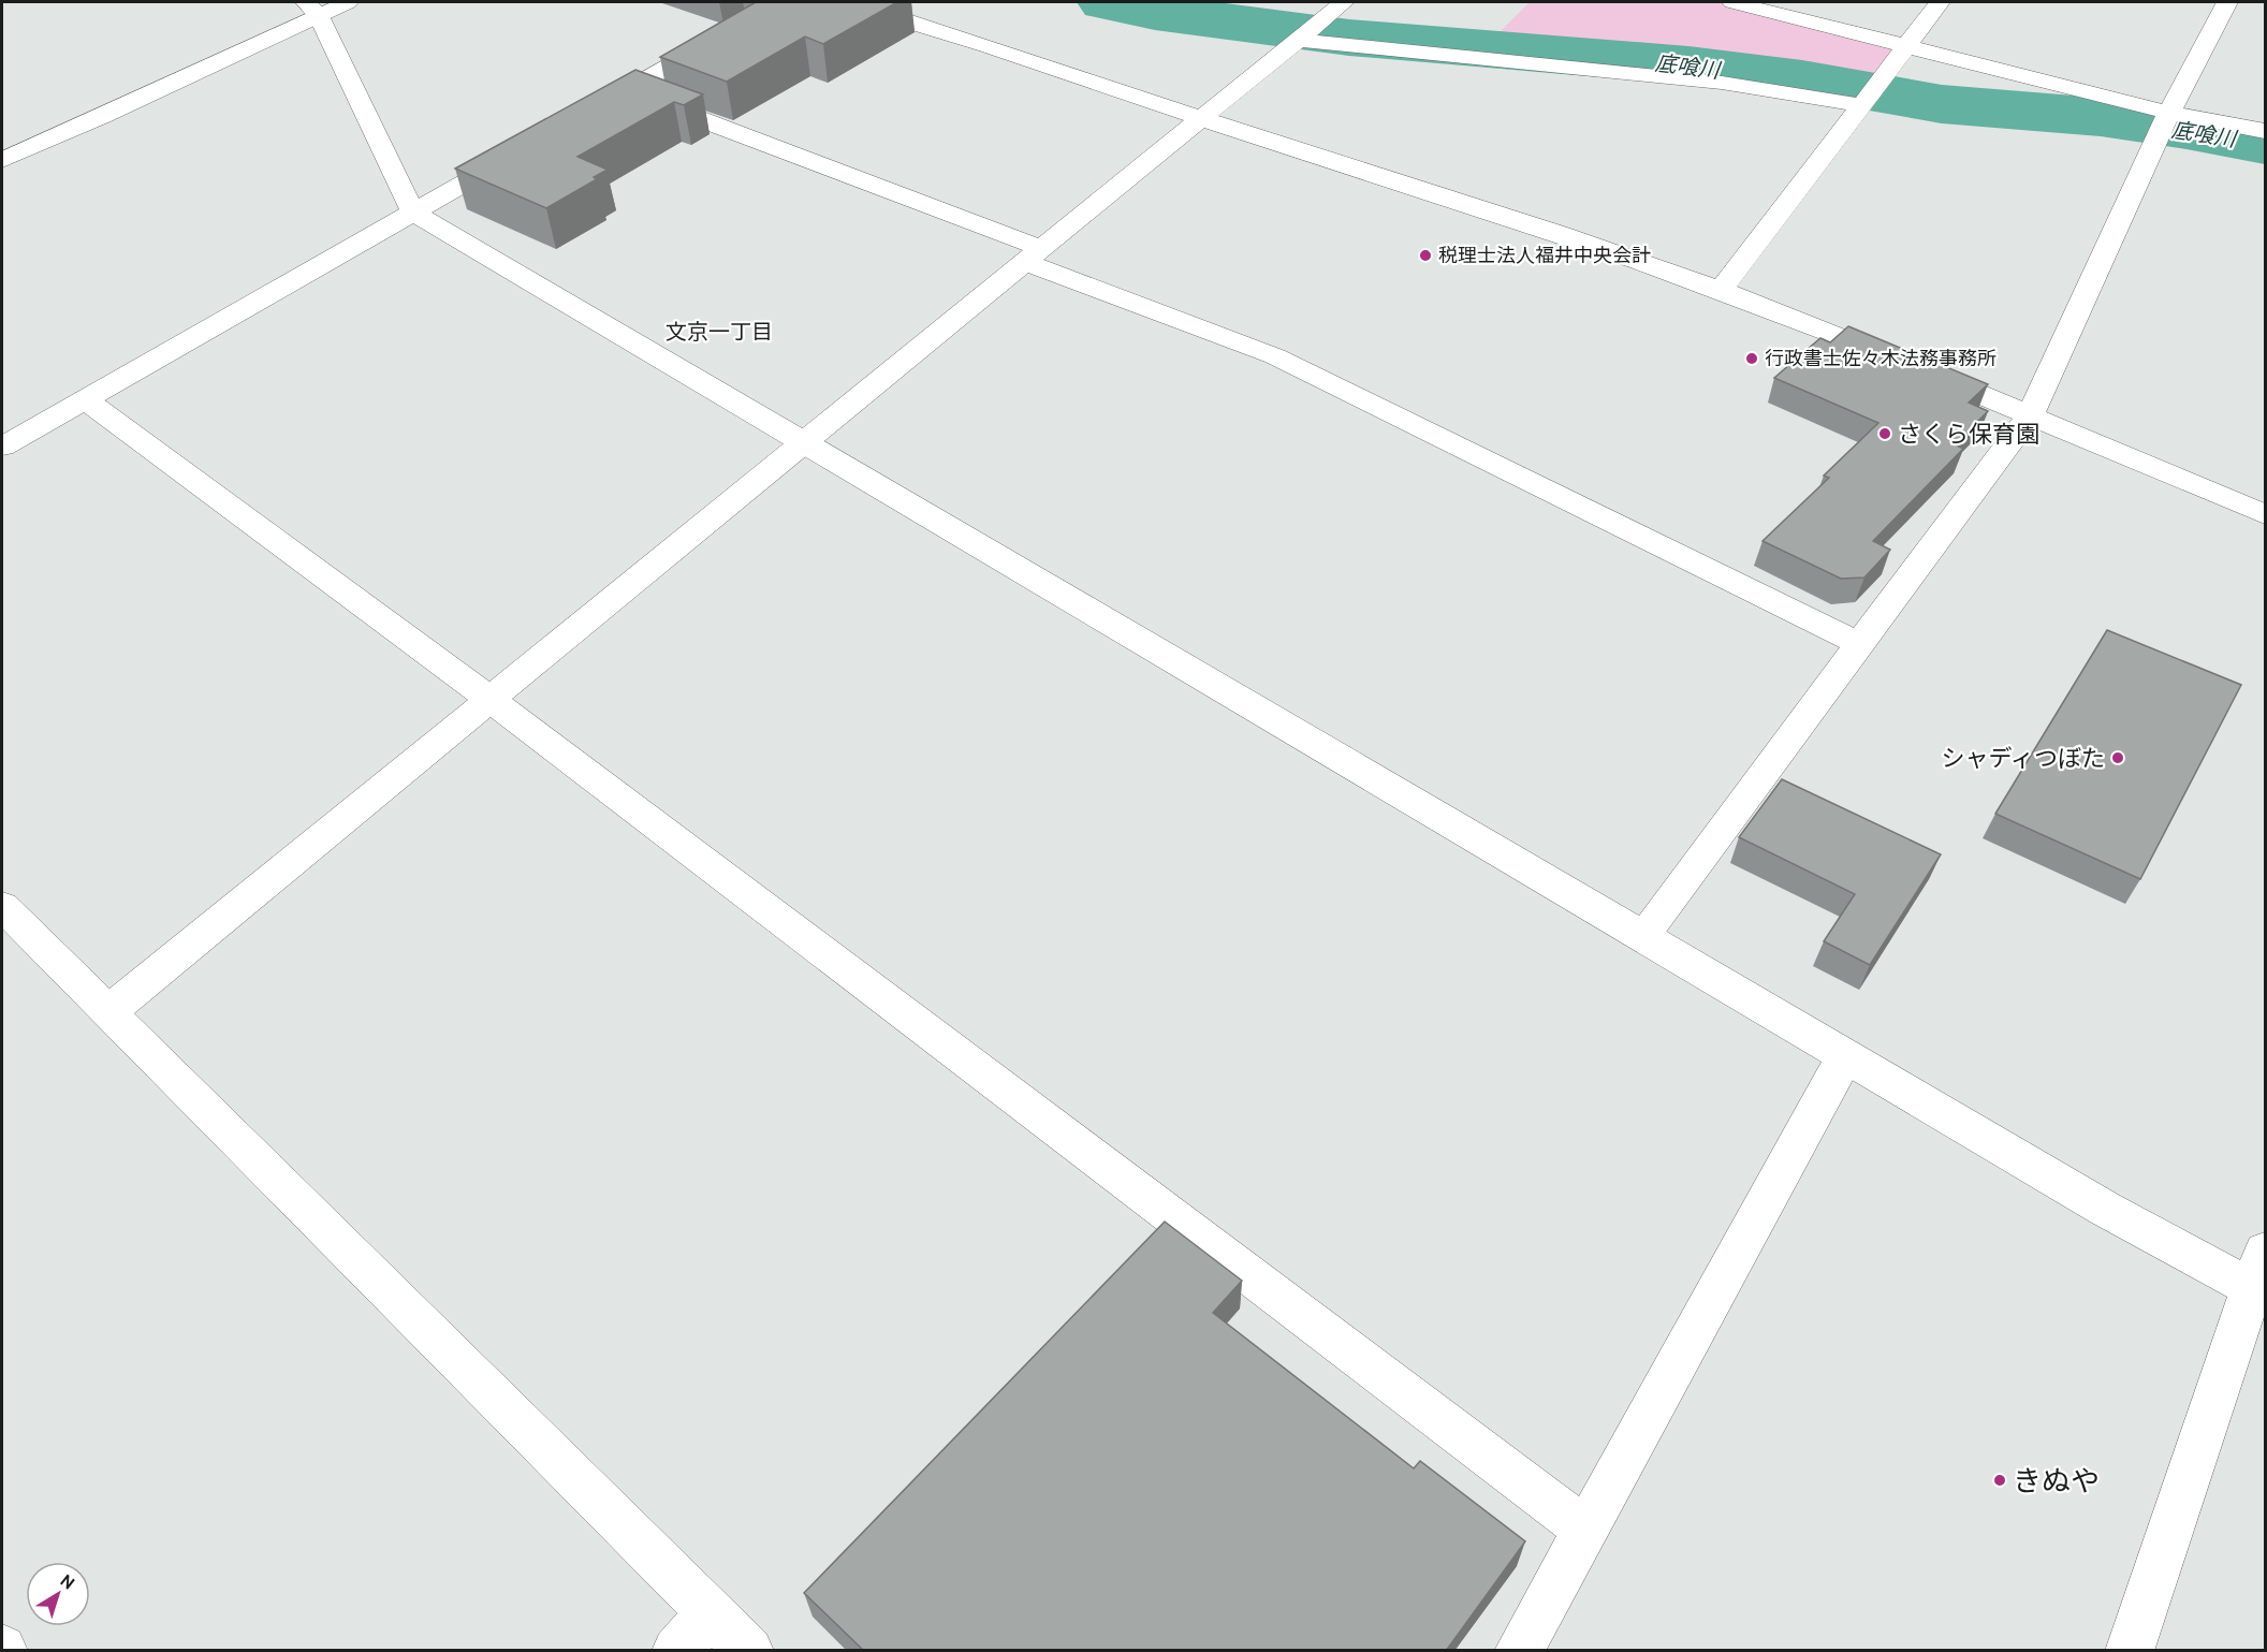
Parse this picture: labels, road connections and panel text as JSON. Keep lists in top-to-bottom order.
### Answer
{
  "districts": ["文京一丁目"],
  "water": ["底喰川"],
  "places": [
    "税理士法人福井中央会計",
    "行政書士佐々木法務事務所",
    "さくら保育園",
    "シャディつぼた",
    "きぬや"
  ],
  "north": "top right"
}
